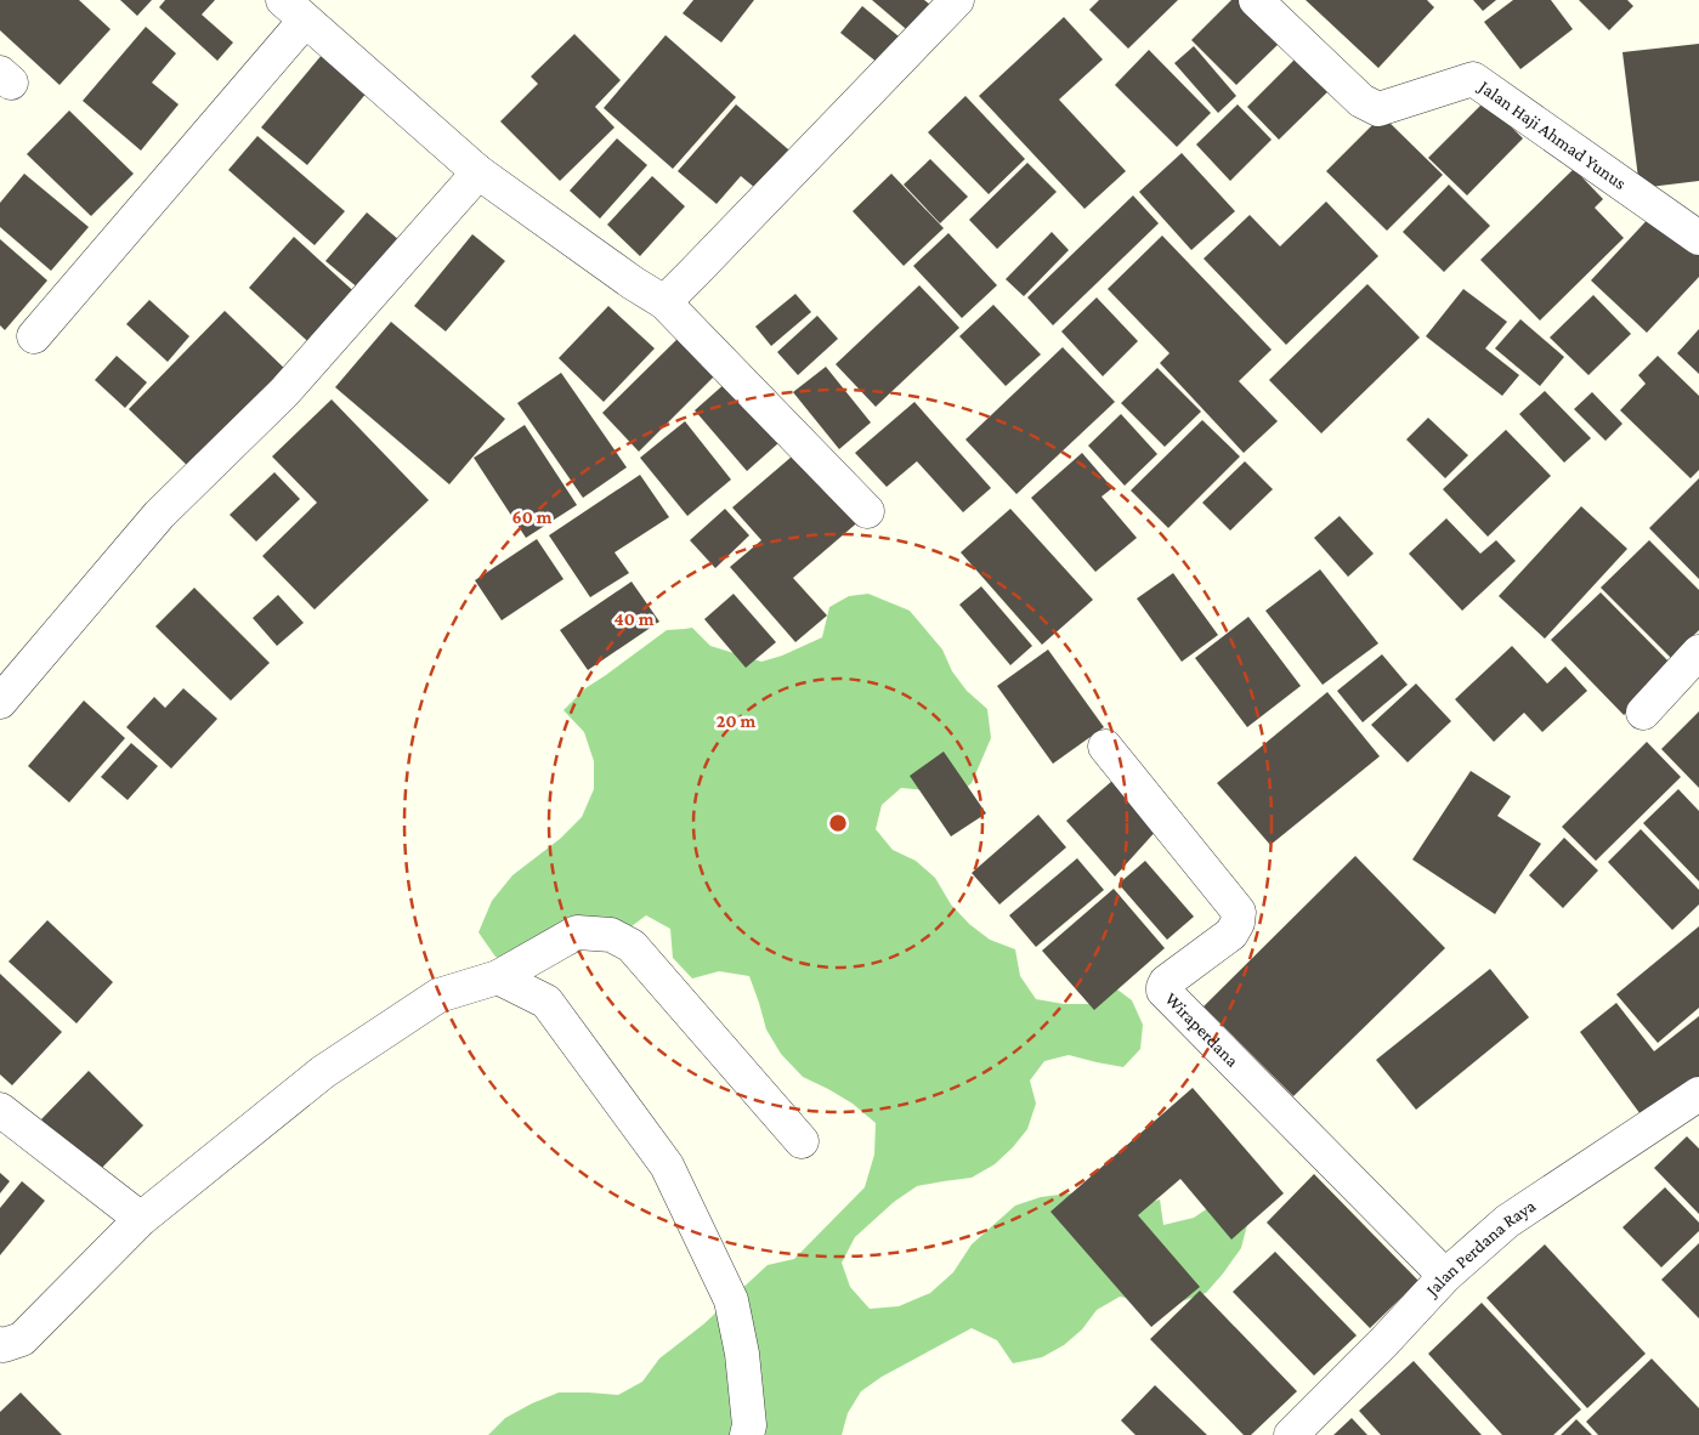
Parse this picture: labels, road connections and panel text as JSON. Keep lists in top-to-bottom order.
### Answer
{
  "streets": {
    "street": ["Jalan Haji Ahmad Yunus", "Wiraperdana", "Jalan Perdana Raya"]
  },
  "crossings": [
    ["Wiraperdana", "Jalan Perdana Raya"]
  ],
  "rings": ["60 m", "40 m", "20 m"]
}
